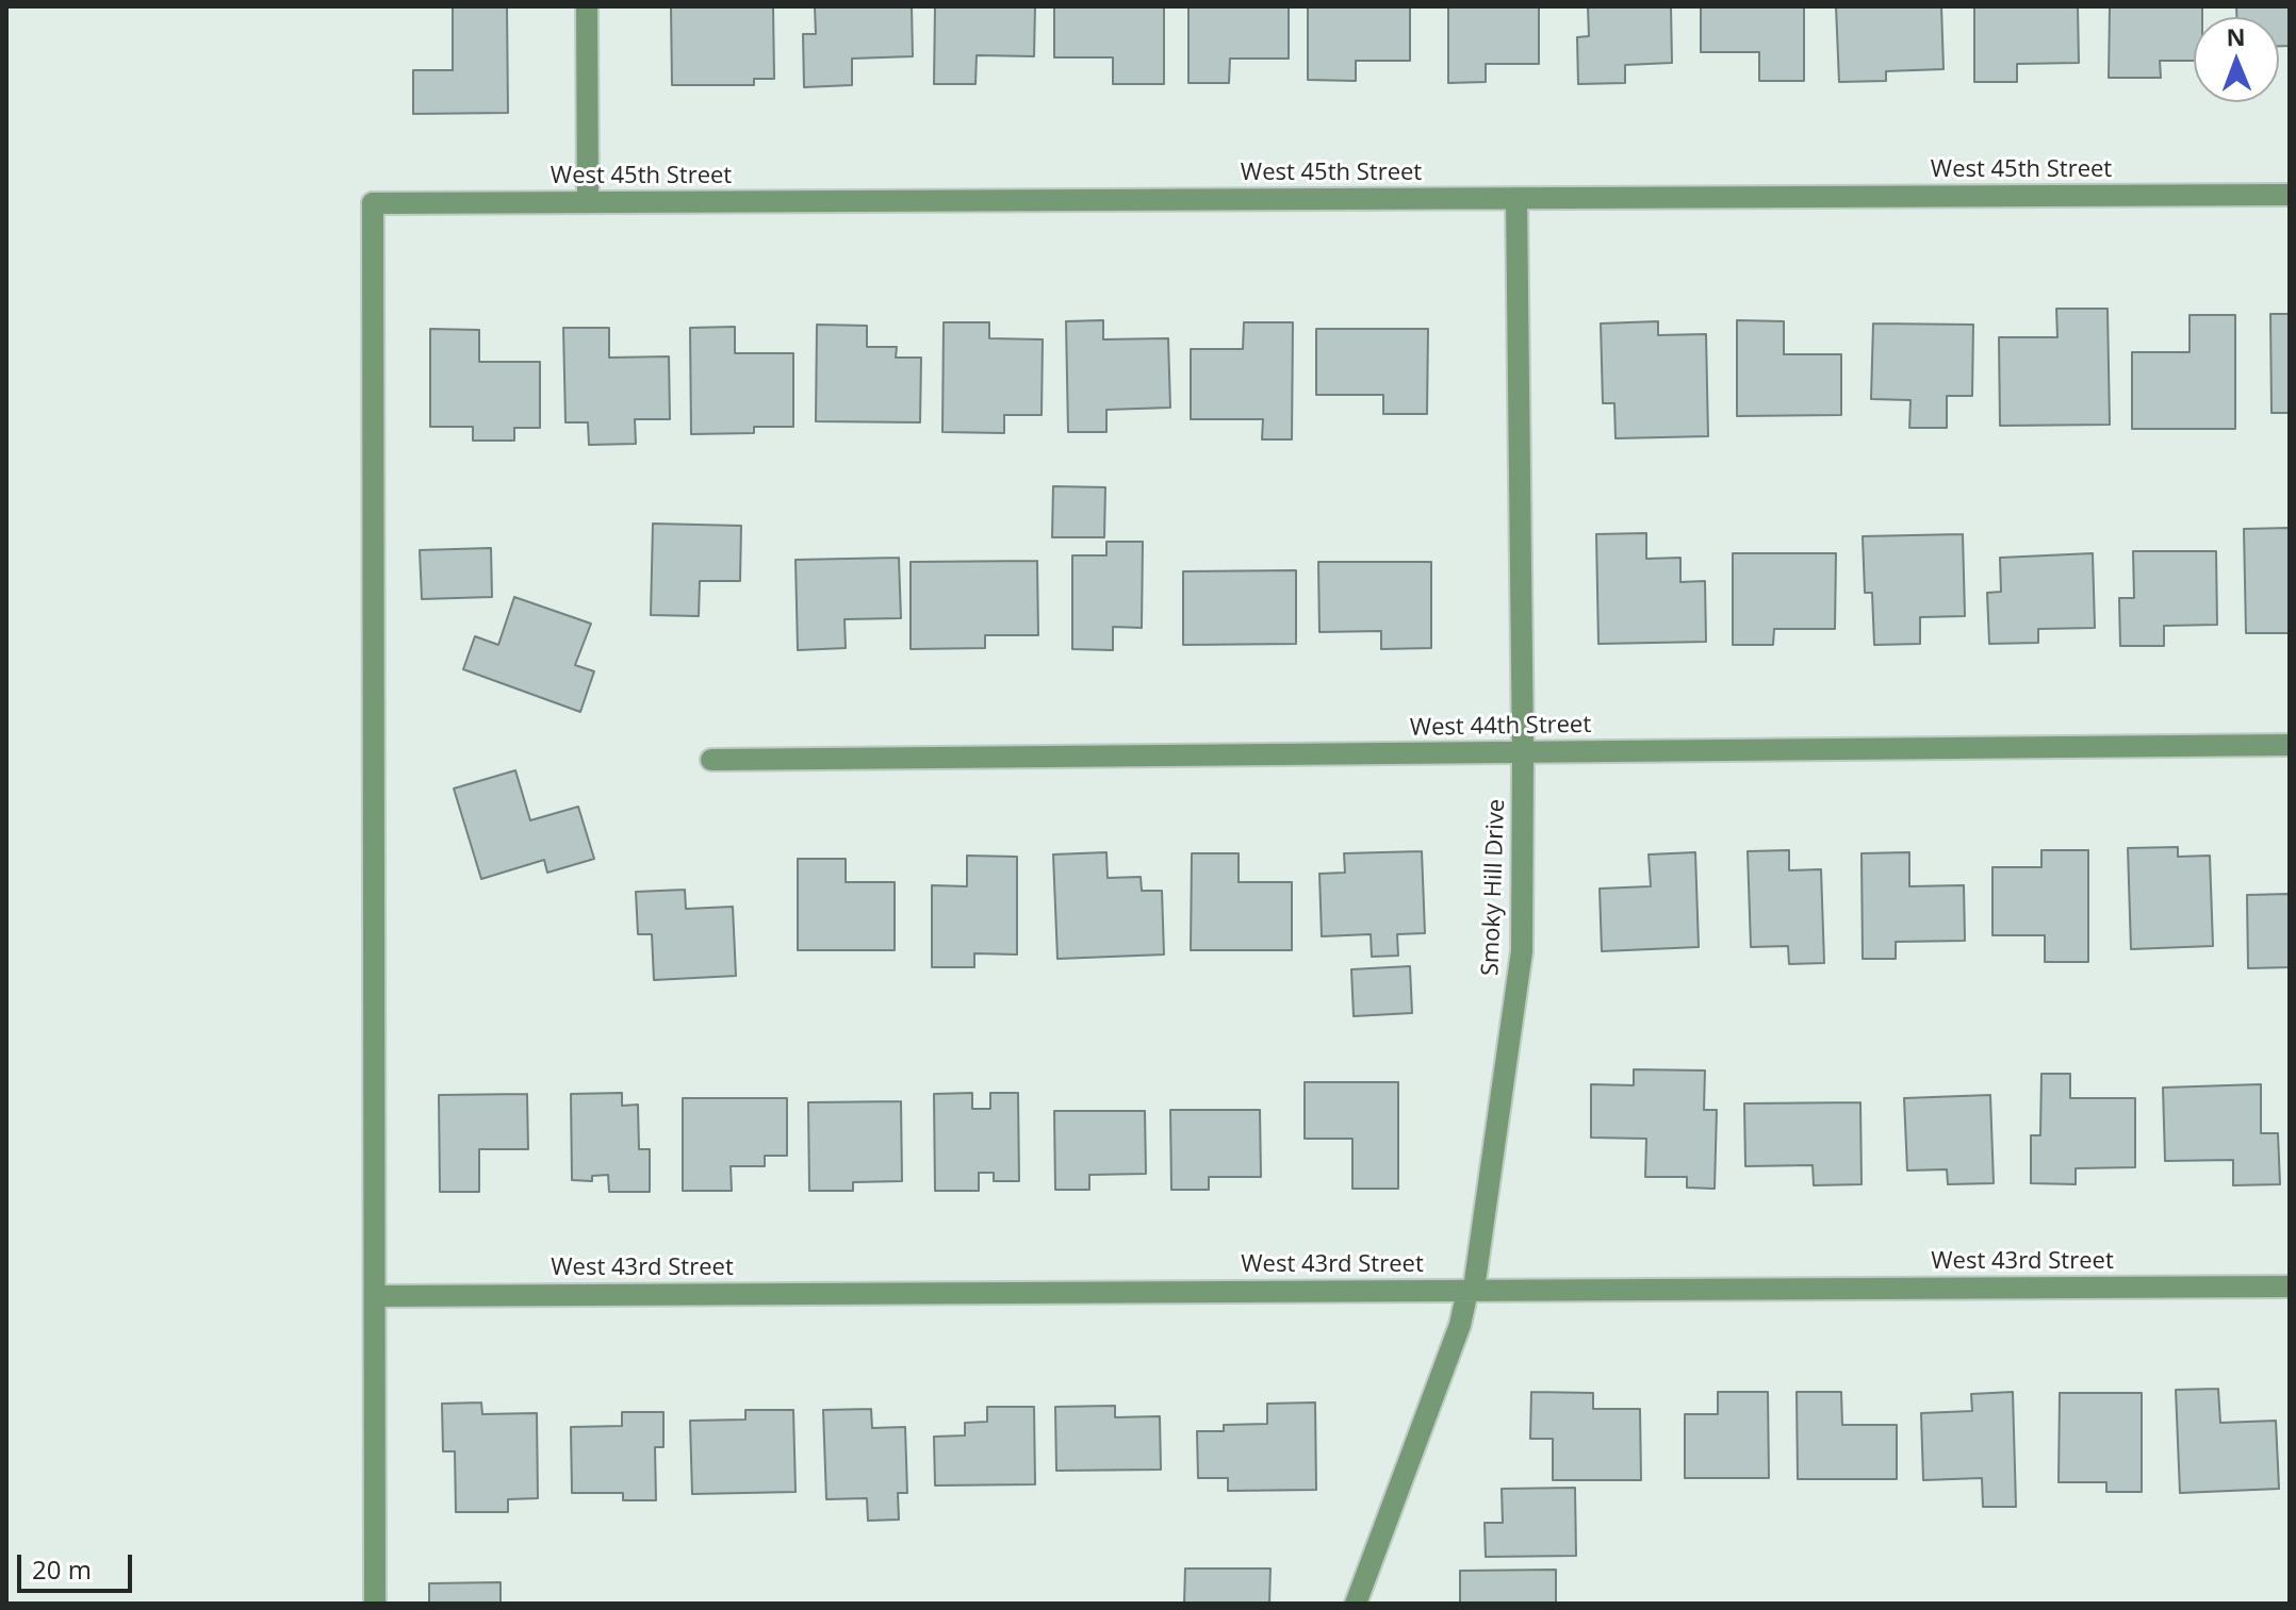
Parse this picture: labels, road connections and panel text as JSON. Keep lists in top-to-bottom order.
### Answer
{
  "streets": {
    "street": [
      "West 45th Street",
      "West 44th Street",
      "Smoky Hill Drive",
      "West 43rd Street"
    ]
  },
  "crossings": [
    ["West 45th Street", "Smoky Hill Drive"],
    ["West 45th Street", "West 43rd Street"],
    ["West 44th Street", "Smoky Hill Drive"],
    ["Smoky Hill Drive", "West 43rd Street"]
  ],
  "scale_bar": "20 m",
  "north": "top"
}
